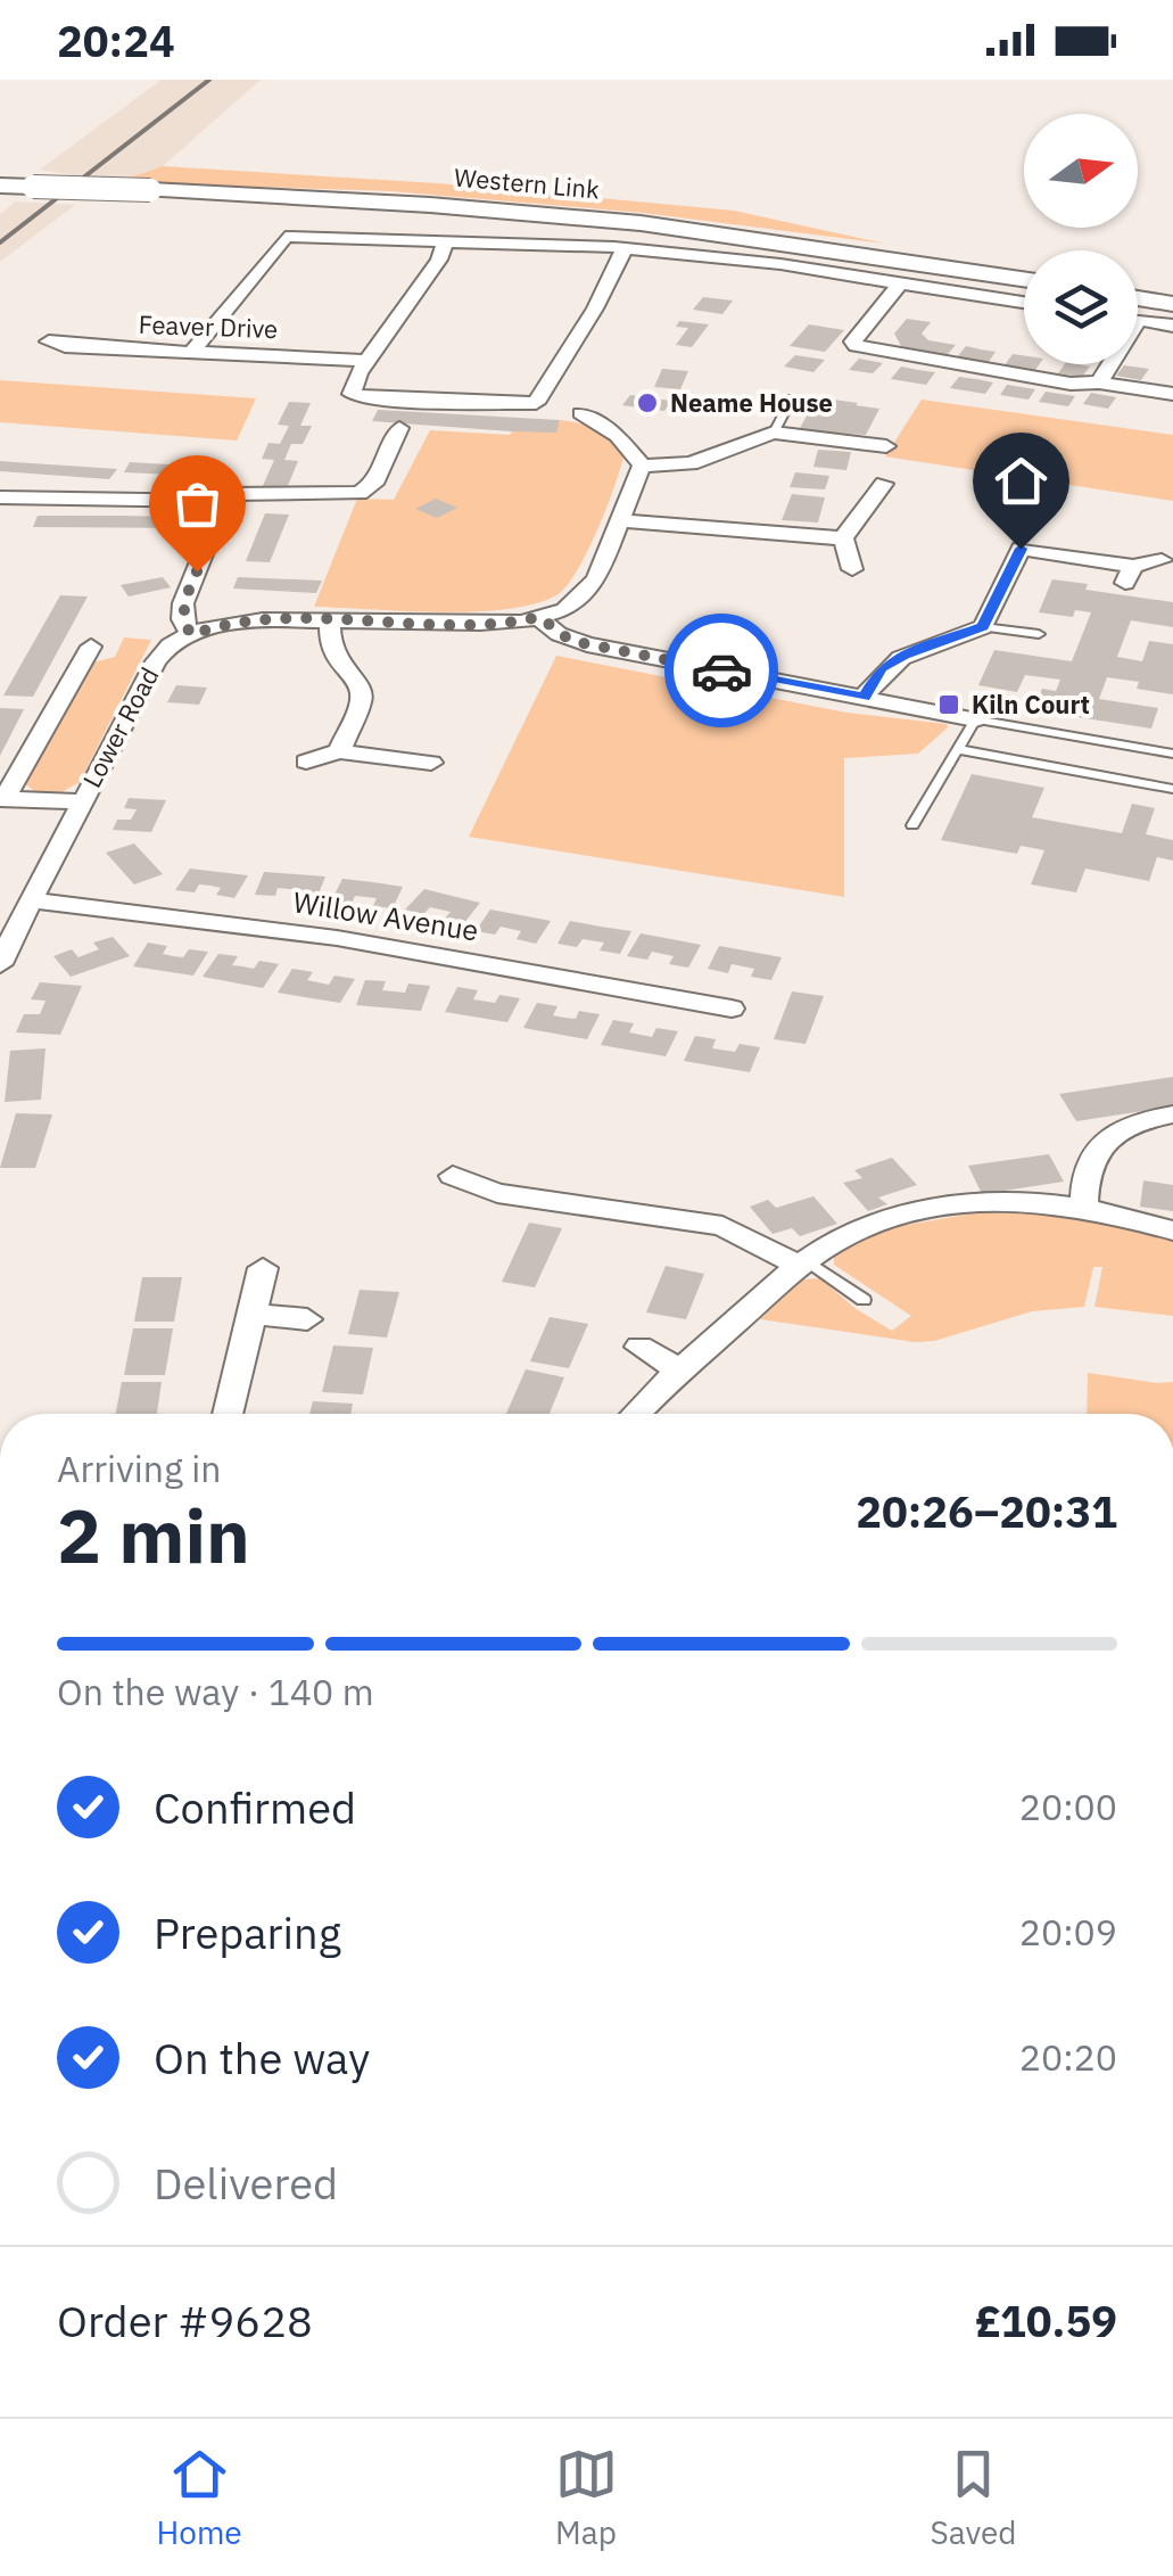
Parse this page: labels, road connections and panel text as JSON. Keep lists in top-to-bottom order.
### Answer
{
  "streets": {
    "main road": ["Western Link"],
    "street": ["Feaver Drive", "Lower Road", "Willow Avenue"]
  },
  "crossings": [
    ["Lower Road", "Willow Avenue"]
  ],
  "places": {
    "other": ["Neame House"],
    "transit": ["Kiln Court"]
  },
  "north": "right",
  "page": {
    "status": "20:24",
    "heading": ["2 min", "Arriving in", "20:26–20:31"],
    "panel": ["Order #9628", "£10.59"],
    "bar": "On the way · 140 m",
    "list": [
      ["Confirmed", "20:00"],
      ["Preparing", "20:09"],
      ["On the way", "20:20"],
      "Delivered"
    ],
    "tabs": ["Home", "Map", "Saved"]
  }
}
